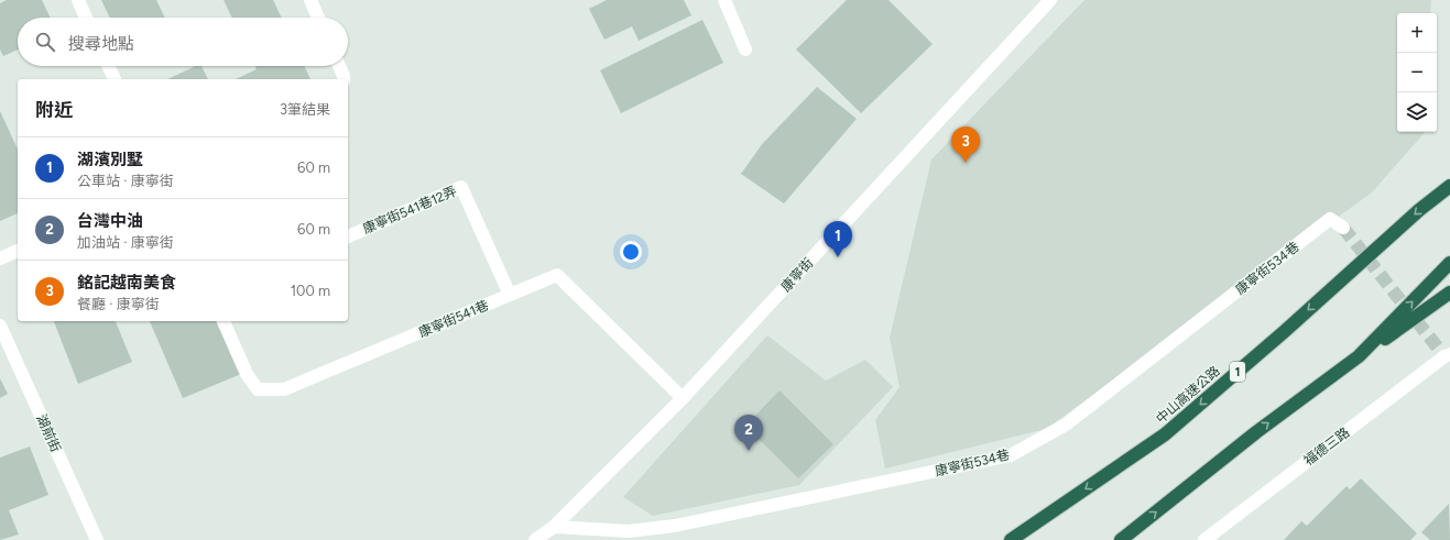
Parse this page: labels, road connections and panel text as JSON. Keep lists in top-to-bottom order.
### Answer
{
  "streets": {
    "highway": ["1", "中山高速公路"],
    "street": [
      "康寧街541巷12弄",
      "康寧街534巷",
      "康寧街",
      "康寧街541巷",
      "湖前街",
      "福德三路"
    ]
  },
  "crossings": [
    ["康寧街541巷12弄", "康寧街541巷"],
    ["康寧街534巷", "康寧街"],
    ["康寧街", "康寧街541巷"]
  ],
  "page": {
    "map_buttons": ["+", "−"],
    "search": "搜尋地點",
    "heading": ["附近", "3筆結果"],
    "pins": ["3", "1", "2"],
    "list": [
      {
        "mark": "1",
        "name": "湖濱別墅",
        "note": "公車站 · 康寧街",
        "value": "60 m"
      },
      {
        "mark": "2",
        "name": "台灣中油",
        "note": "加油站 · 康寧街",
        "value": "60 m"
      },
      {
        "mark": "3",
        "name": "銘記越南美食",
        "note": "餐廳 · 康寧街",
        "value": "100 m"
      }
    ]
  }
}
